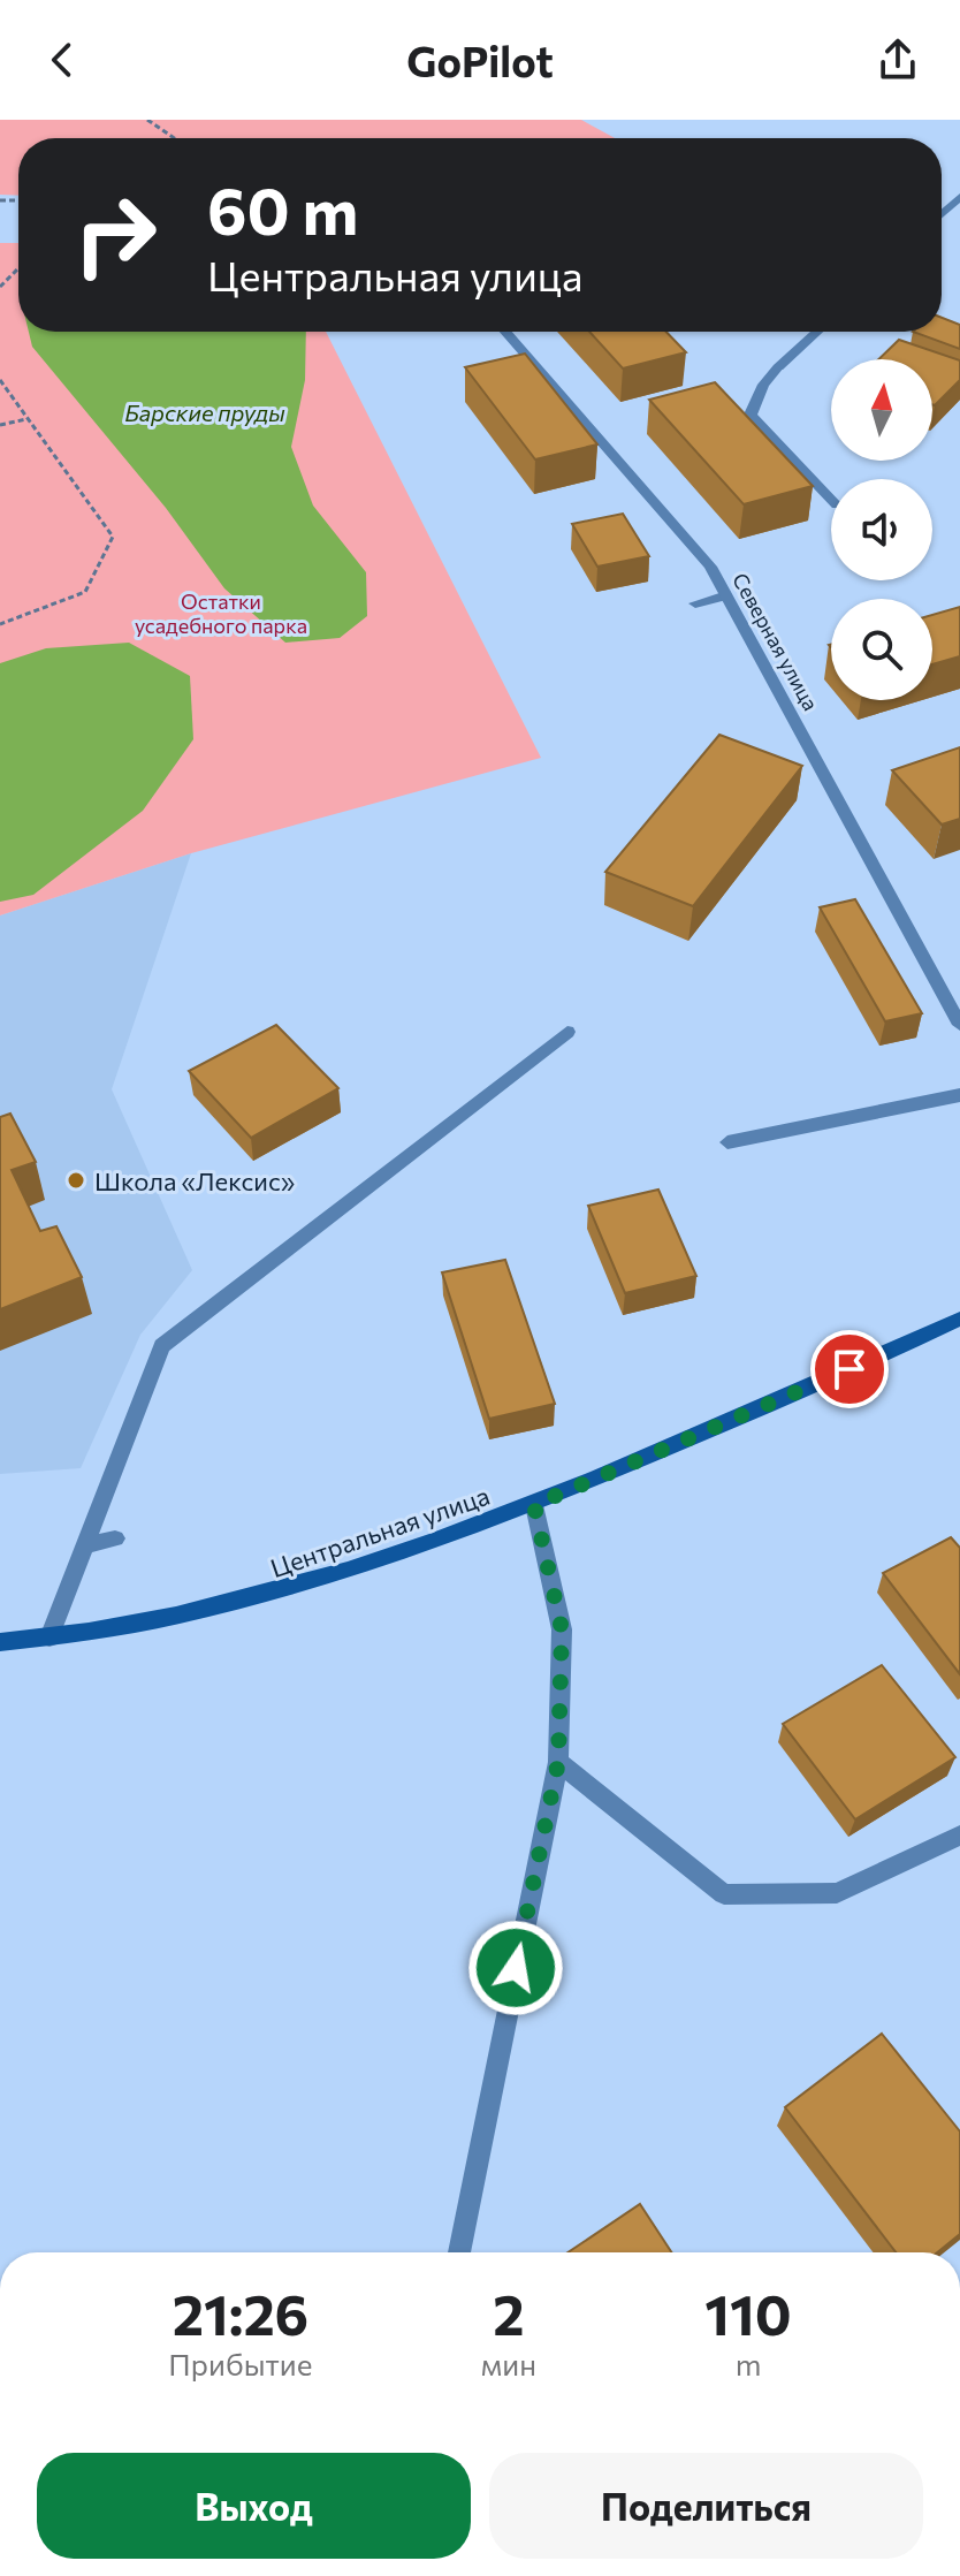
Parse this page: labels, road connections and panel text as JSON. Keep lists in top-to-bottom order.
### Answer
{
  "streets": {
    "street": ["Северная улица", "Центральная улица"]
  },
  "water": ["Барские пруды"],
  "parks": ["Остатки усадебного парка"],
  "places": ["Школа «Лексис»"],
  "north": "top",
  "page": {
    "header": "GoPilot",
    "turn": ["60 m", "Центральная улица"],
    "eta": [
      "21:26",
      "Прибытие",
      "2",
      "мин",
      "110",
      "m"
    ],
    "buttons": ["Выход", "Поделиться"]
  }
}
